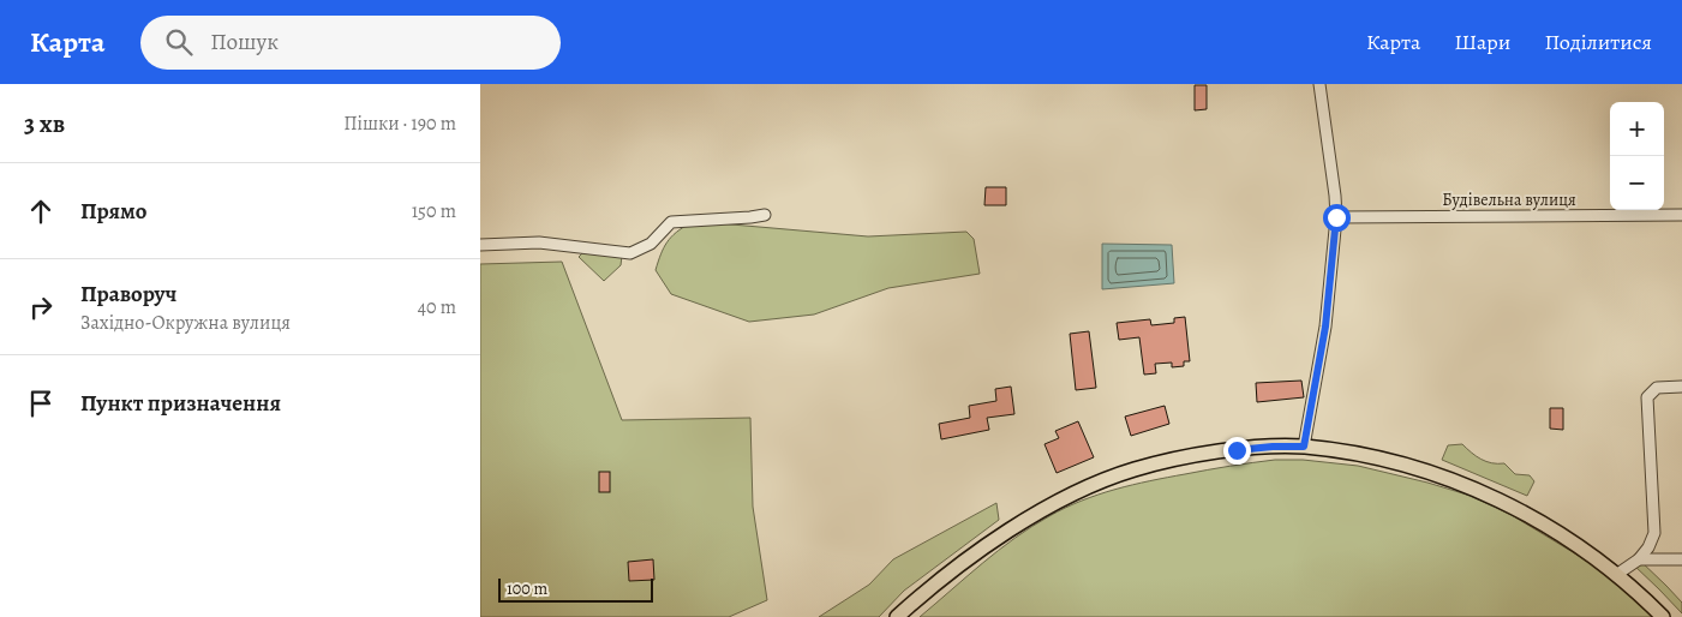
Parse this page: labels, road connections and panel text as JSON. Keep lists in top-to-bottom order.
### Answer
{
  "streets": {
    "street": ["Будівельна вулиця"]
  },
  "scale_bar": "100 m",
  "page": {
    "header": "Карта",
    "search": "Пошук",
    "nav": ["Карта", "Шари", "Поділитися"],
    "heading": ["3 хв", "Пішки · 190 m"],
    "map_buttons": ["+", "−"],
    "list": [
      ["Прямо", "150 m"],
      ["Праворуч", "Західно-Окружна вулиця", "40 m"],
      "Пункт призначення"
    ],
    "scale": "100 m"
  }
}
